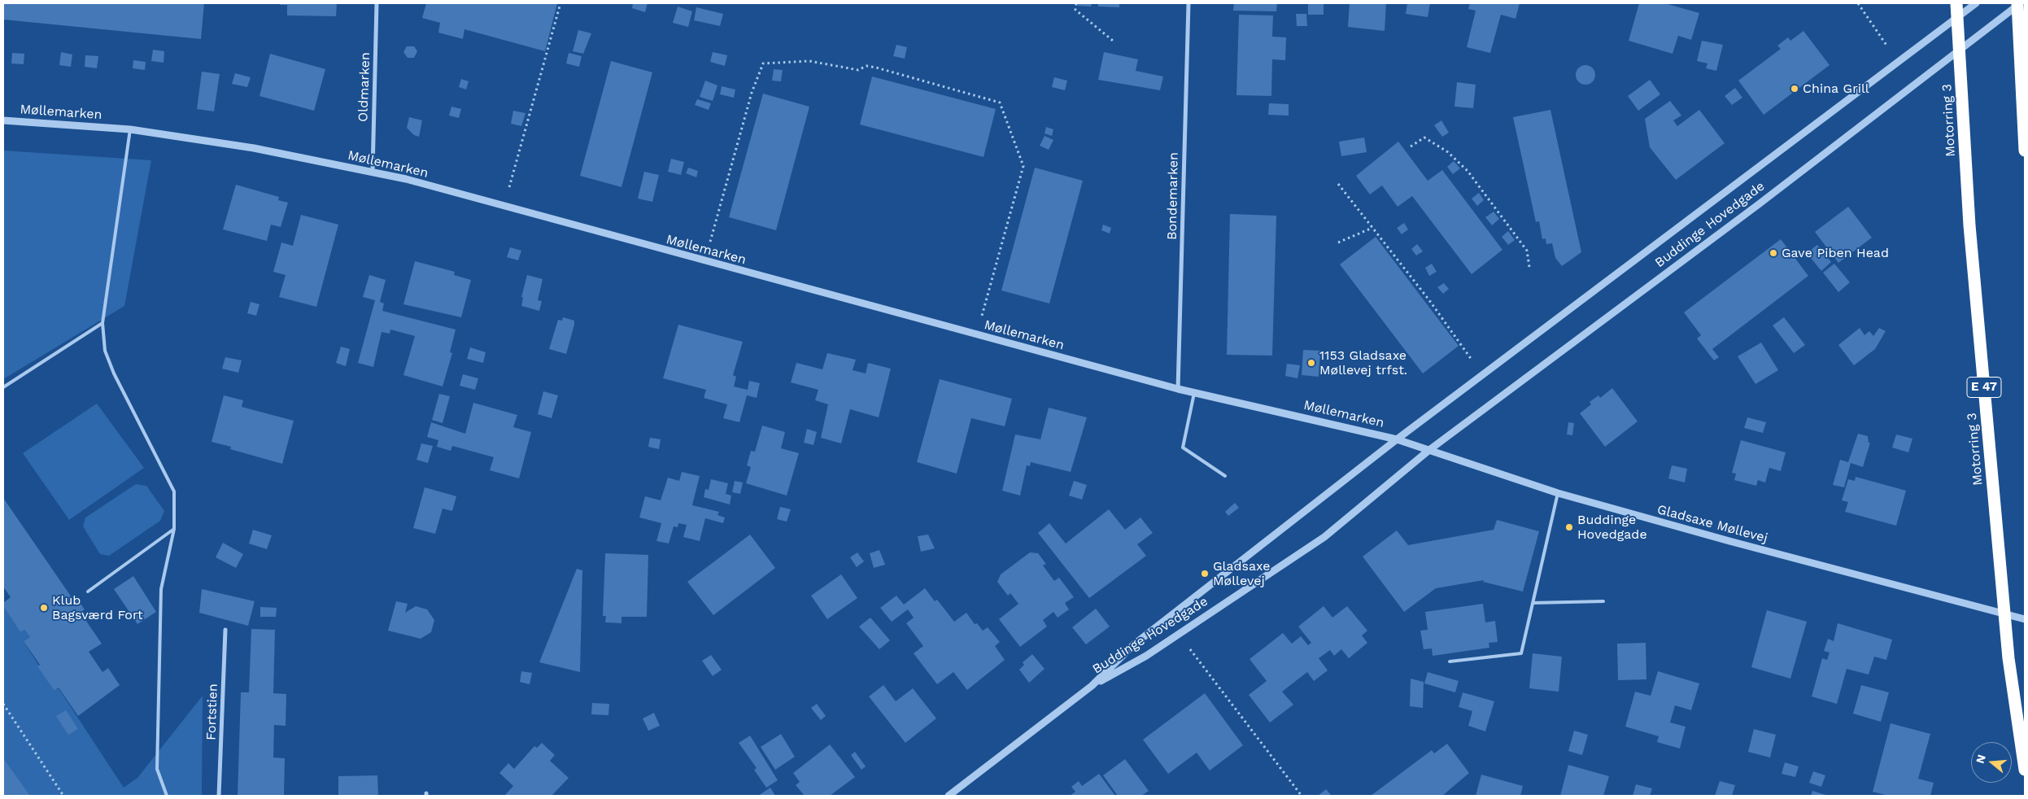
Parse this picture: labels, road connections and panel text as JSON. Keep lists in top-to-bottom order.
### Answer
{
  "streets": {
    "highway": ["Motorring 3", "E 47"],
    "street": [
      "Oldmarken",
      "Møllemarken",
      "Bondemarken",
      "Buddinge Hovedgade",
      "Gladsaxe Møllevej",
      "Fortstien"
    ]
  },
  "crossings": [
    ["Oldmarken", "Møllemarken"],
    ["Møllemarken", "Bondemarken"],
    ["Møllemarken", "Buddinge Hovedgade"],
    ["Møllemarken", "Gladsaxe Møllevej"],
    ["Buddinge Hovedgade", "Gladsaxe Møllevej"]
  ],
  "places": [
    "China Grill",
    "Gave Piben Head",
    "1153 Gladsaxe Møllevej trfst.",
    "Buddinge Hovedgade",
    "Gladsaxe Møllevej",
    "Klub Bagsværd Fort"
  ],
  "north": "left"
}
